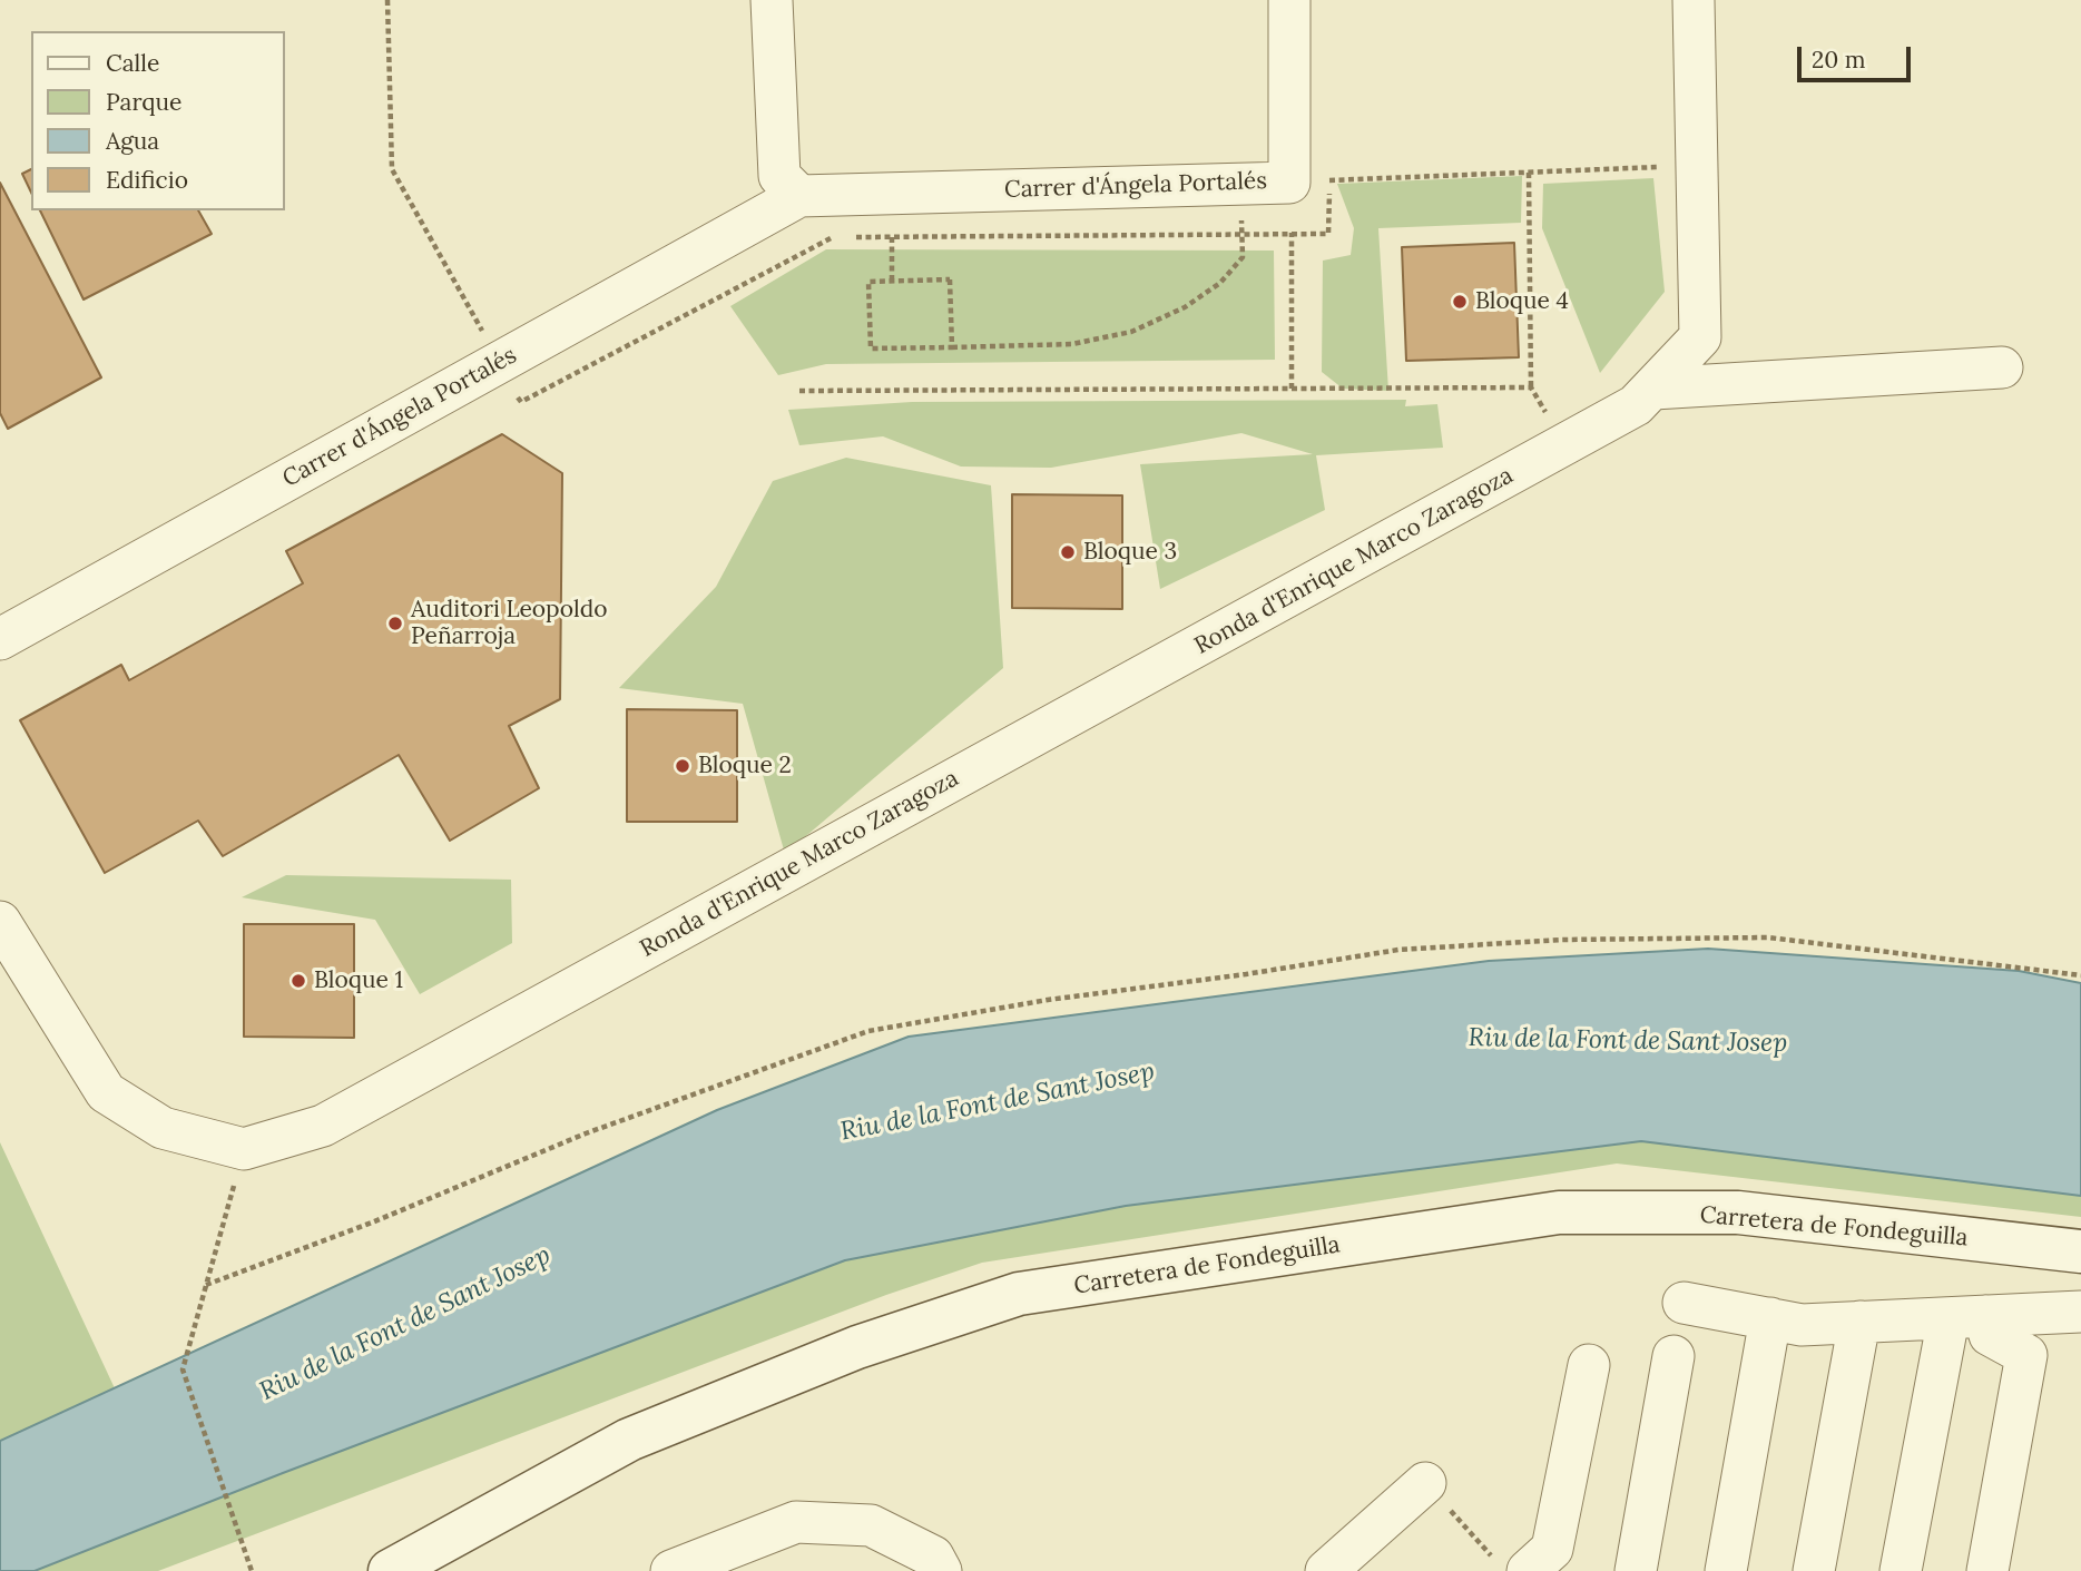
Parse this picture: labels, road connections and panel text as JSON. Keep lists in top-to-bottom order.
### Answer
{
  "streets": {
    "main road": ["Carretera de Fondeguilla"],
    "street": ["Carrer d'Ángela Portalés", "Ronda d'Enrique Marco Zaragoza"]
  },
  "water": ["Riu de la Font de Sant Josep"],
  "places": [
    "Bloque 4",
    "Bloque 3",
    "Auditori Leopoldo Peñarroja",
    "Bloque 2",
    "Bloque 1"
  ],
  "legend": [
    "Calle",
    "Parque",
    "Agua",
    "Edificio"
  ],
  "scale_bar": "20 m"
}
